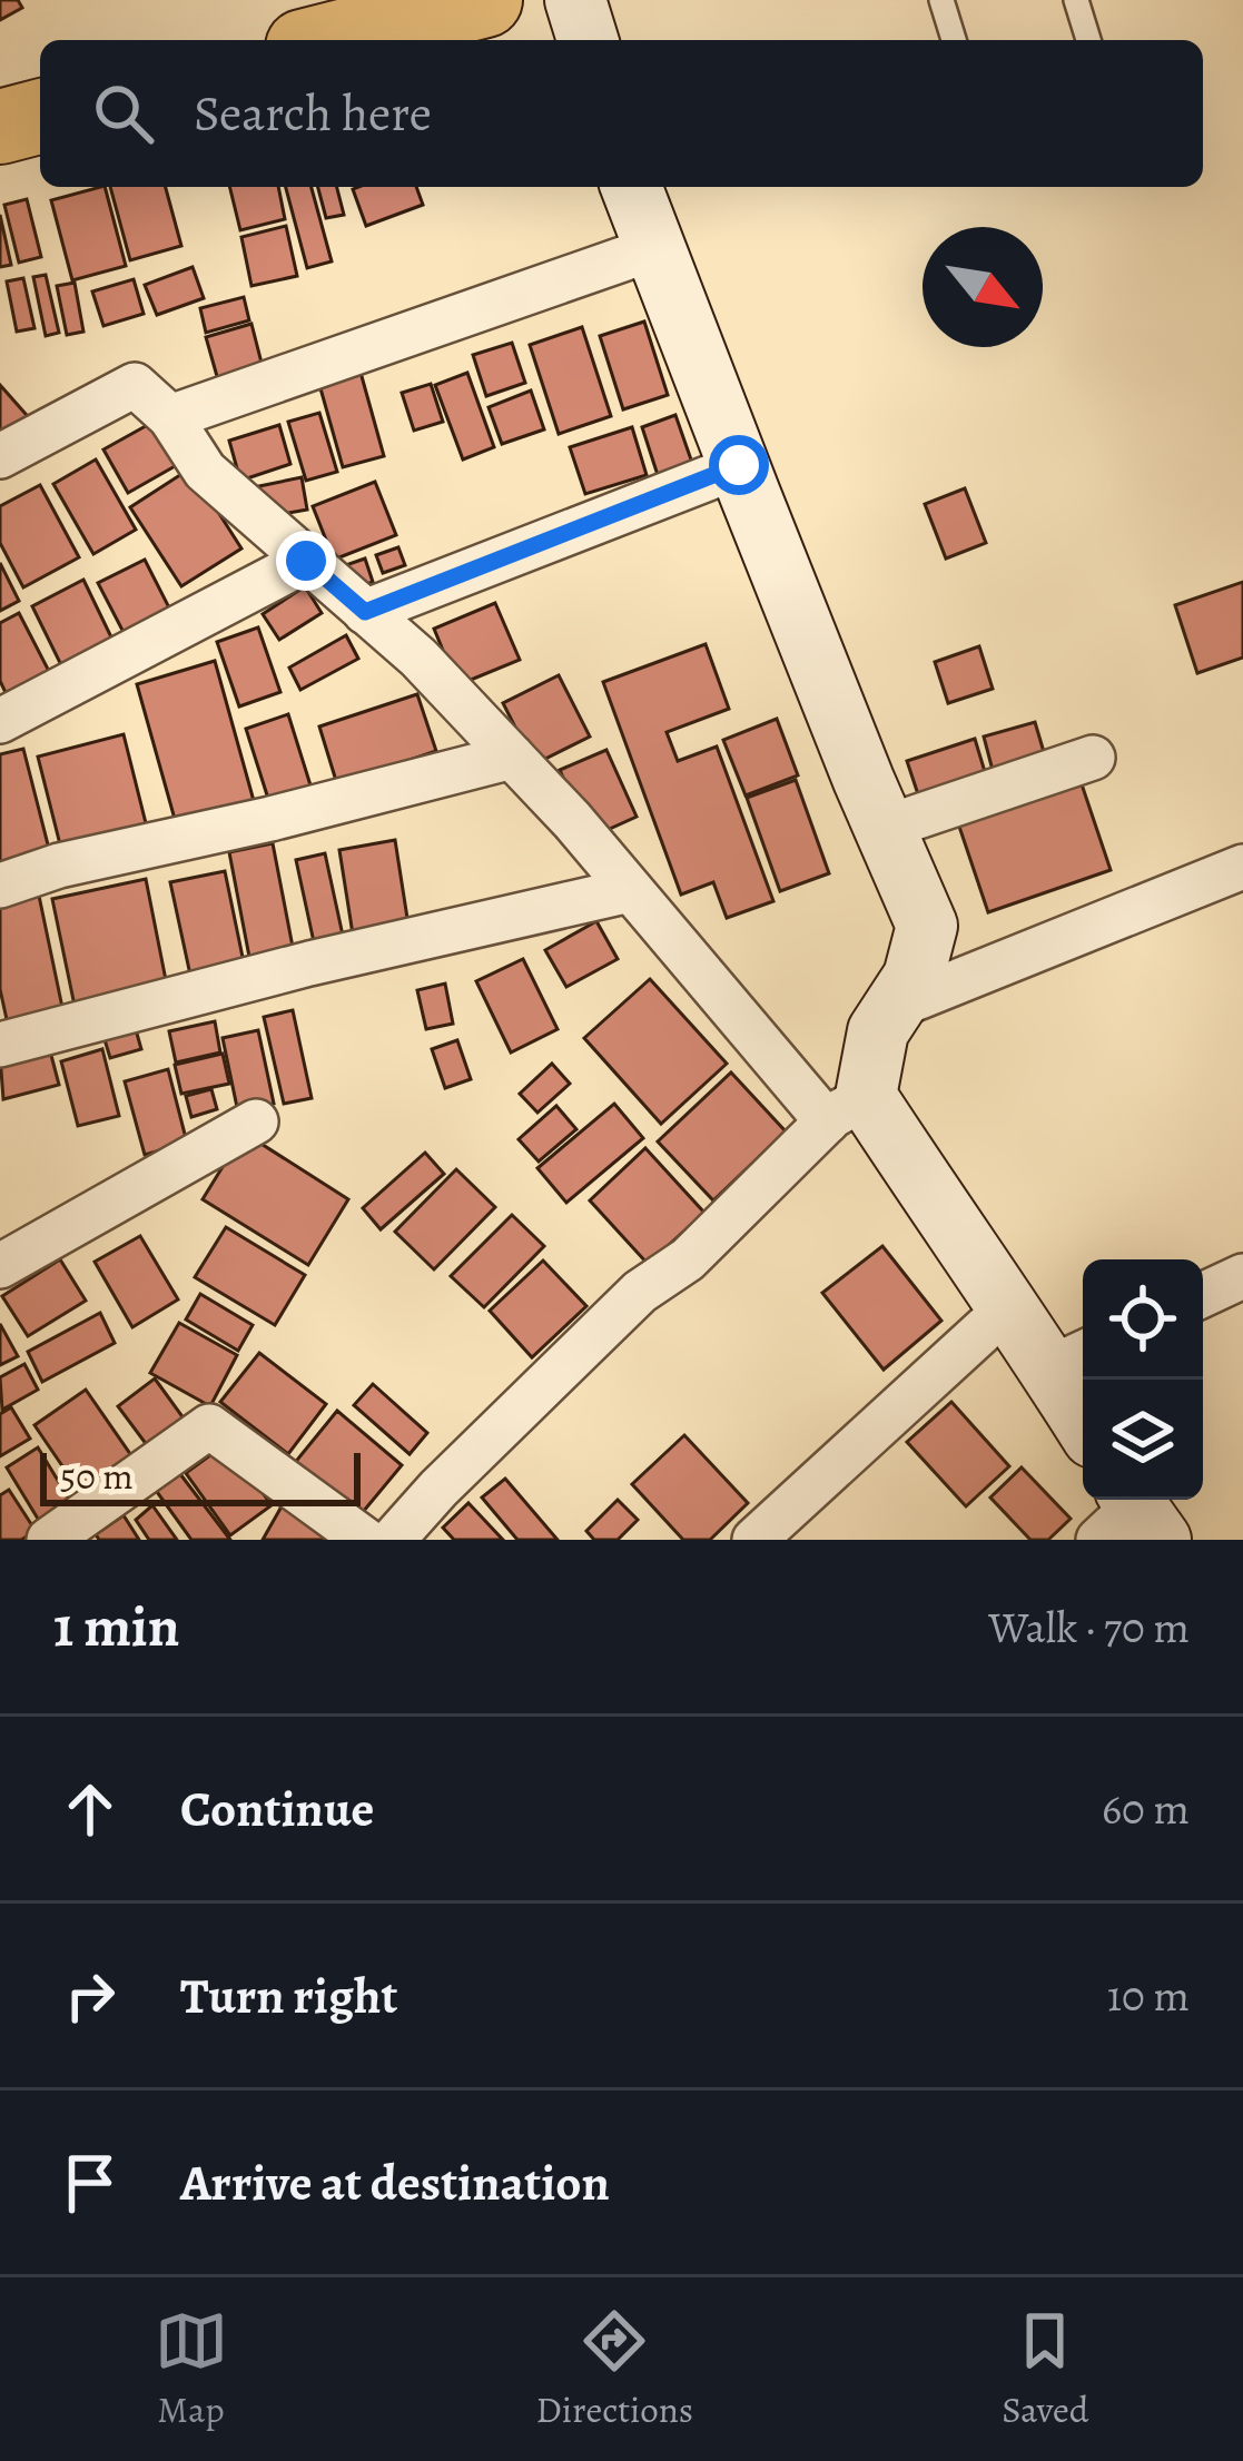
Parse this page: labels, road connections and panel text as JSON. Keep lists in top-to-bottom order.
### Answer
{
  "scale_bar": "50 m",
  "north": "bottom right",
  "page": {
    "search": "Search here",
    "scale": "50 m",
    "heading": ["1 min", "Walk · 70 m"],
    "list": [
      ["Continue", "60 m"],
      ["Turn right", "10 m"],
      "Arrive at destination"
    ],
    "nav": ["Map", "Directions", "Saved"]
  }
}
